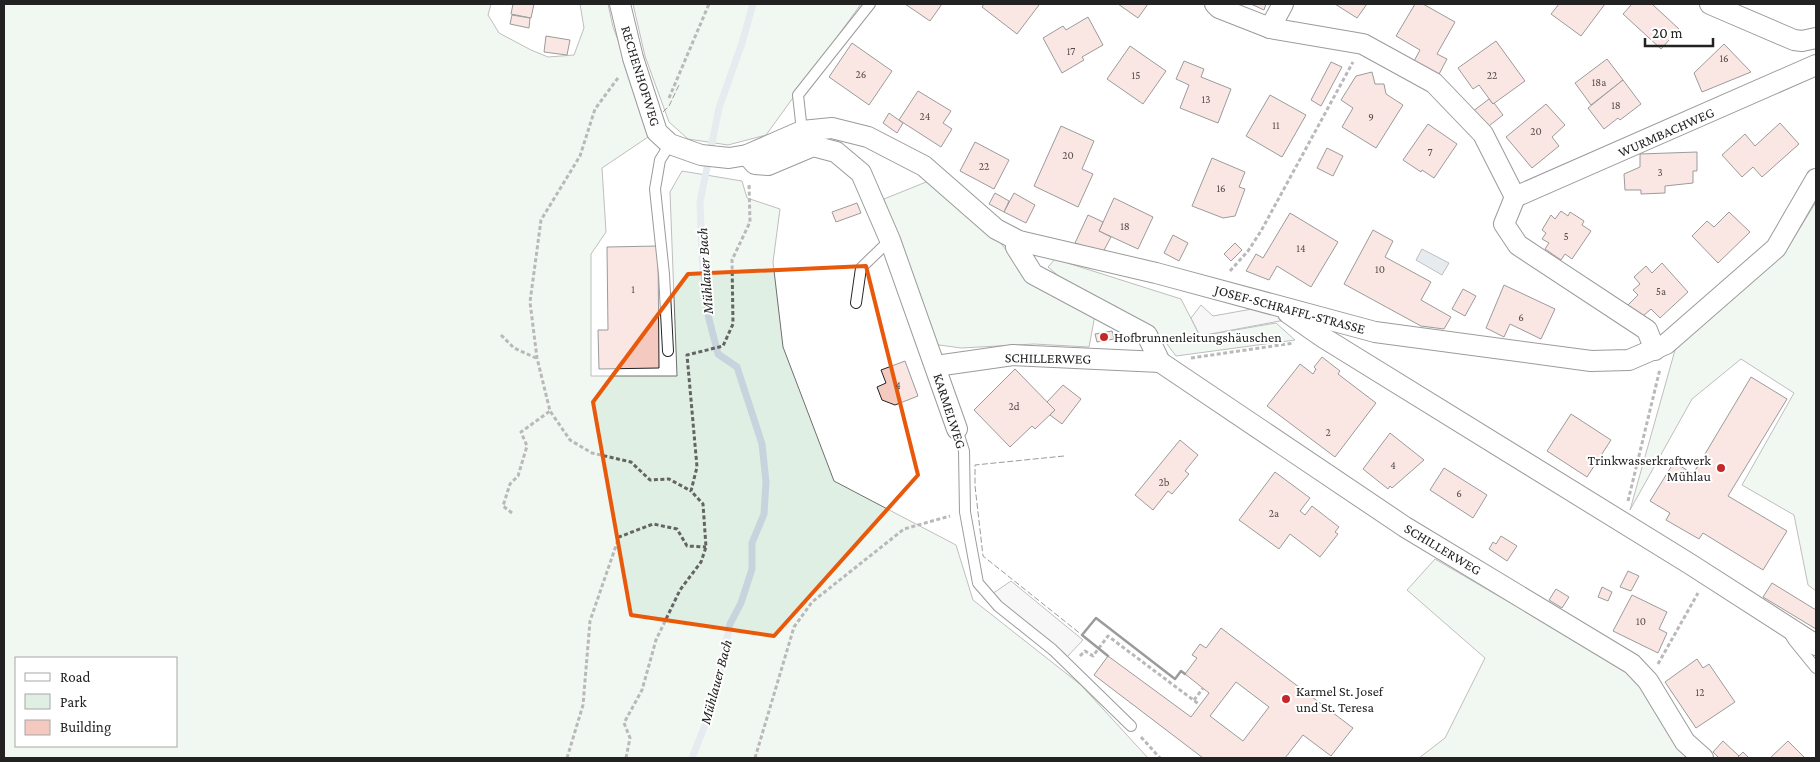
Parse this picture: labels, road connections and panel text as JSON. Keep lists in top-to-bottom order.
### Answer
{
  "streets": {
    "street": [
      "RECHENHOFWEG",
      "WURMBACHWEG",
      "JOSEF-SCHRAFFL-STRASSE",
      "SCHILLERWEG",
      "KARMELWEG"
    ]
  },
  "crossings": [
    ["JOSEF-SCHRAFFL-STRASSE", "KARMELWEG"],
    ["SCHILLERWEG", "KARMELWEG"]
  ],
  "water": ["Mühlauer Bach"],
  "places": ["Hofbrunnenleitungshäuschen", "Trinkwasserkraftwerk Mühlau", "Karmel St. Josef und St. Teresa"],
  "house_numbers": [
    "17",
    "16",
    "26",
    "15",
    "22",
    "18a",
    "13",
    "18",
    "24",
    "9",
    "11",
    "20",
    "7",
    "20",
    "22",
    "3",
    "16",
    "18",
    "5",
    "14",
    "10",
    "1",
    "5a",
    "6",
    "4",
    "2d",
    "2",
    "4",
    "2b",
    "6",
    "2a",
    "10",
    "12"
  ],
  "legend": ["Road", "Park", "Building"],
  "scale_bar": "20 m"
}
